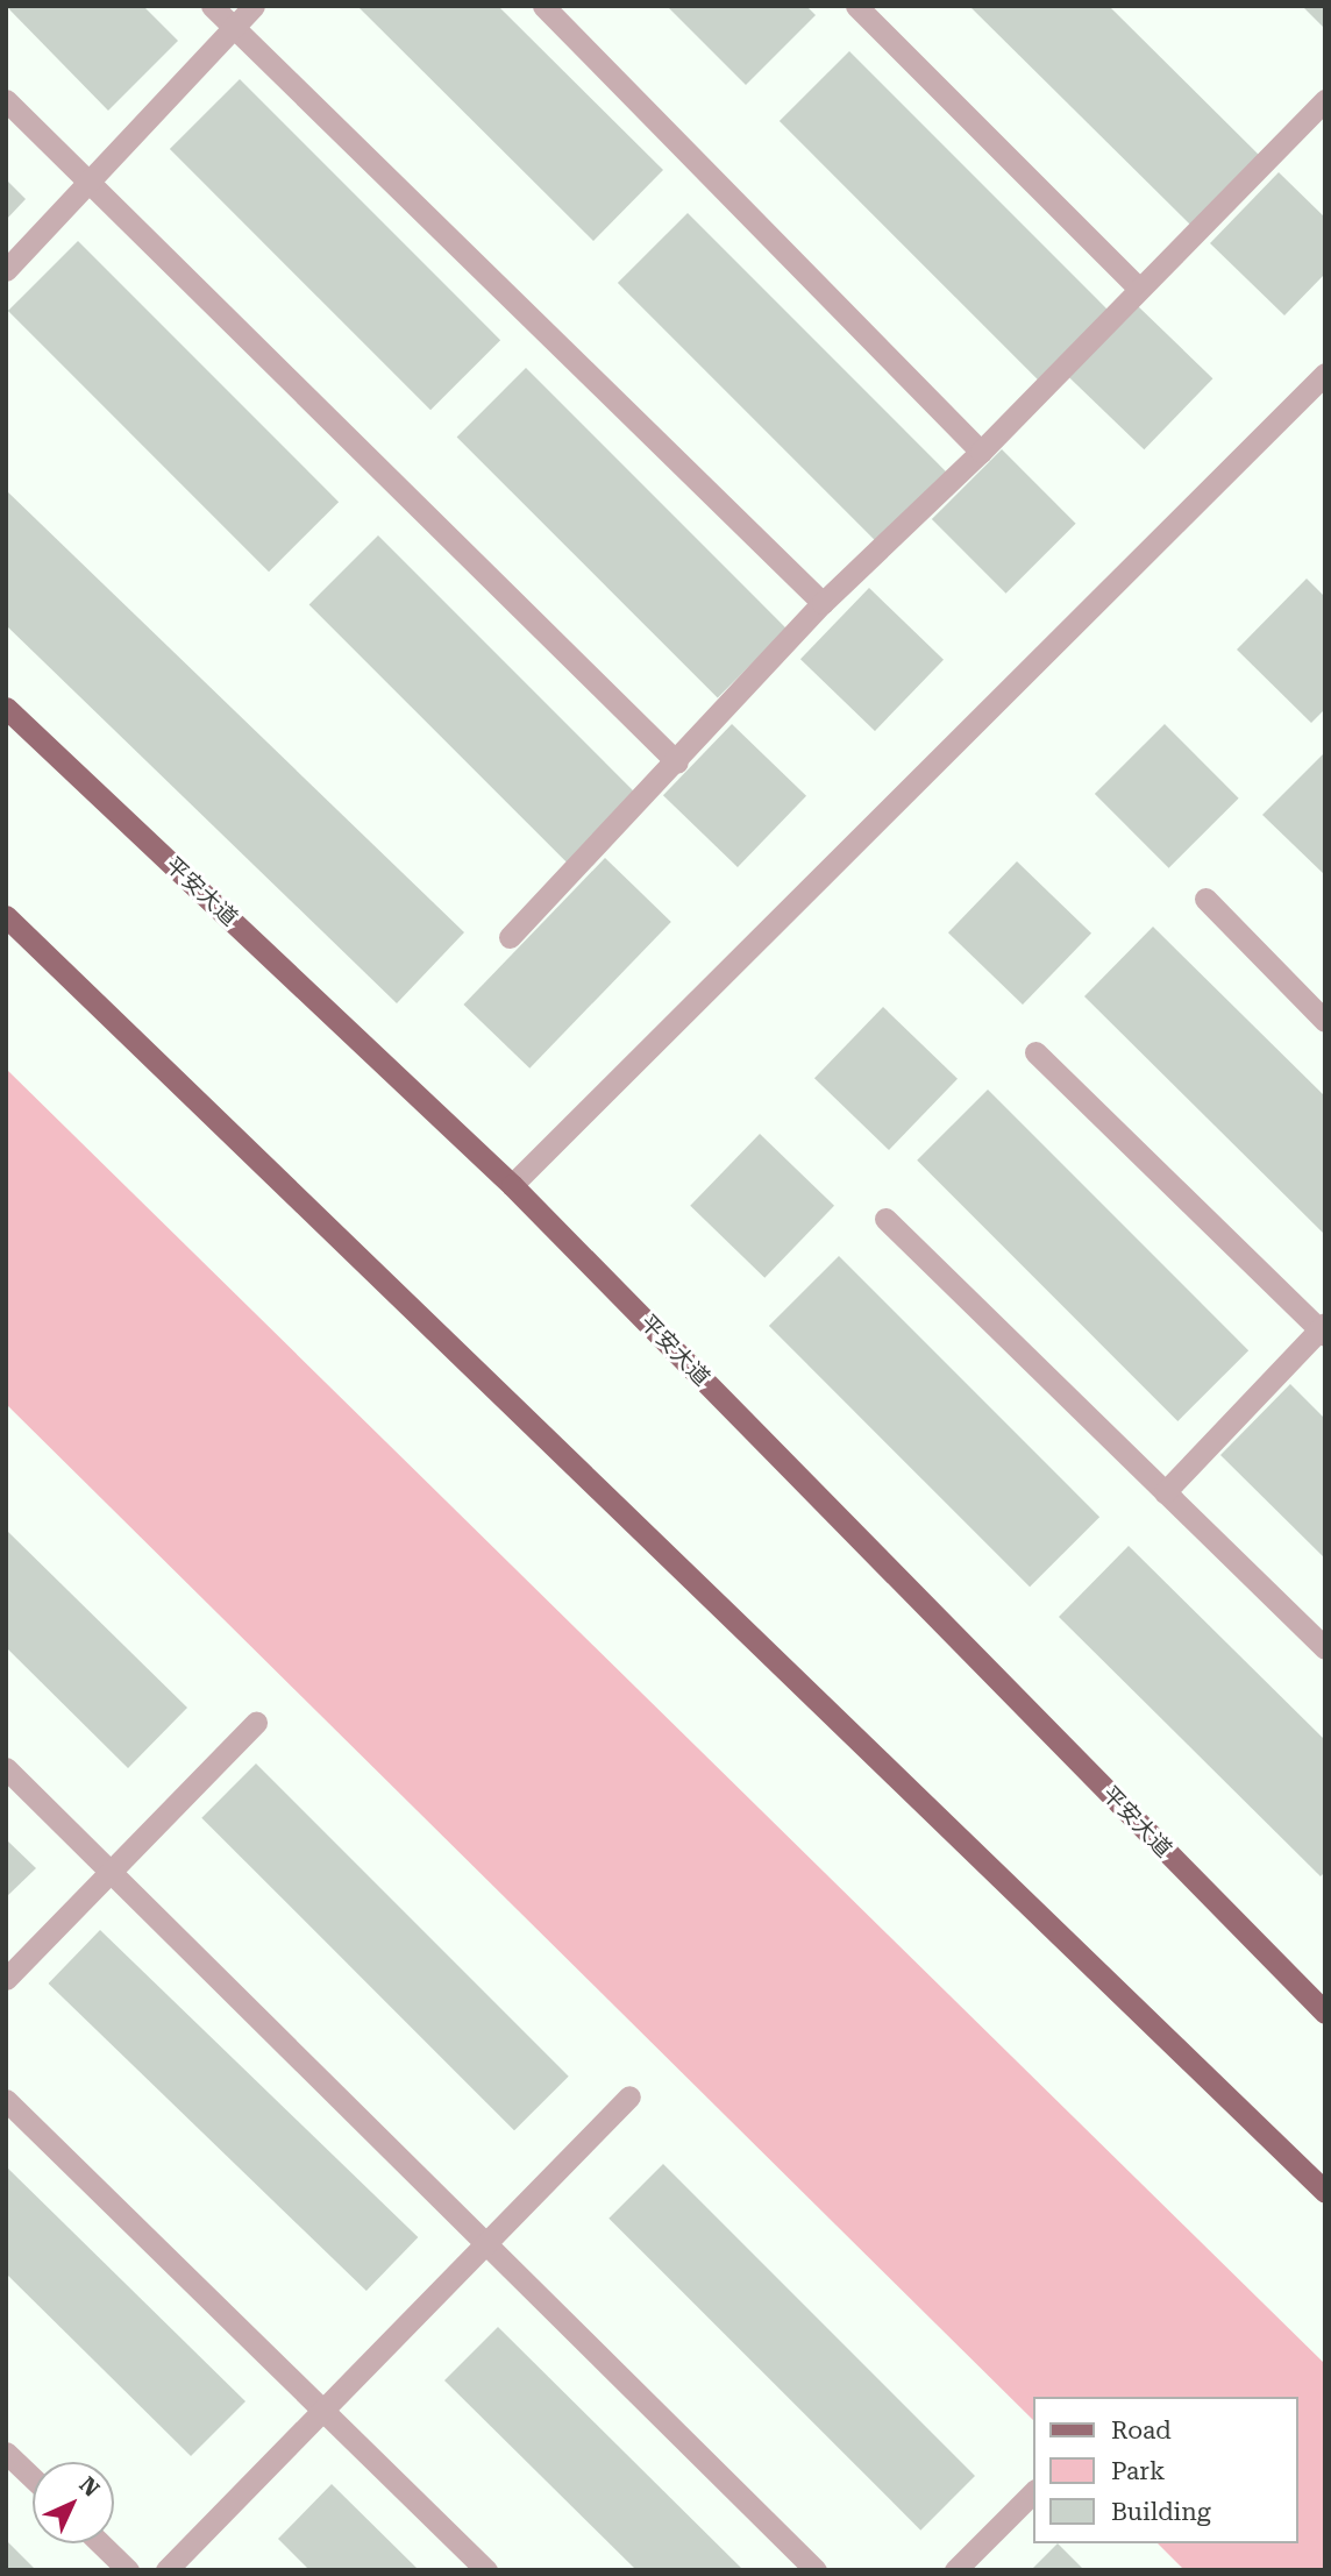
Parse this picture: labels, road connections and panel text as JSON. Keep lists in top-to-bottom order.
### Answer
{
  "streets": {
    "main road": ["平安大道"]
  },
  "legend": ["Road", "Park", "Building"],
  "north": "top right"
}
